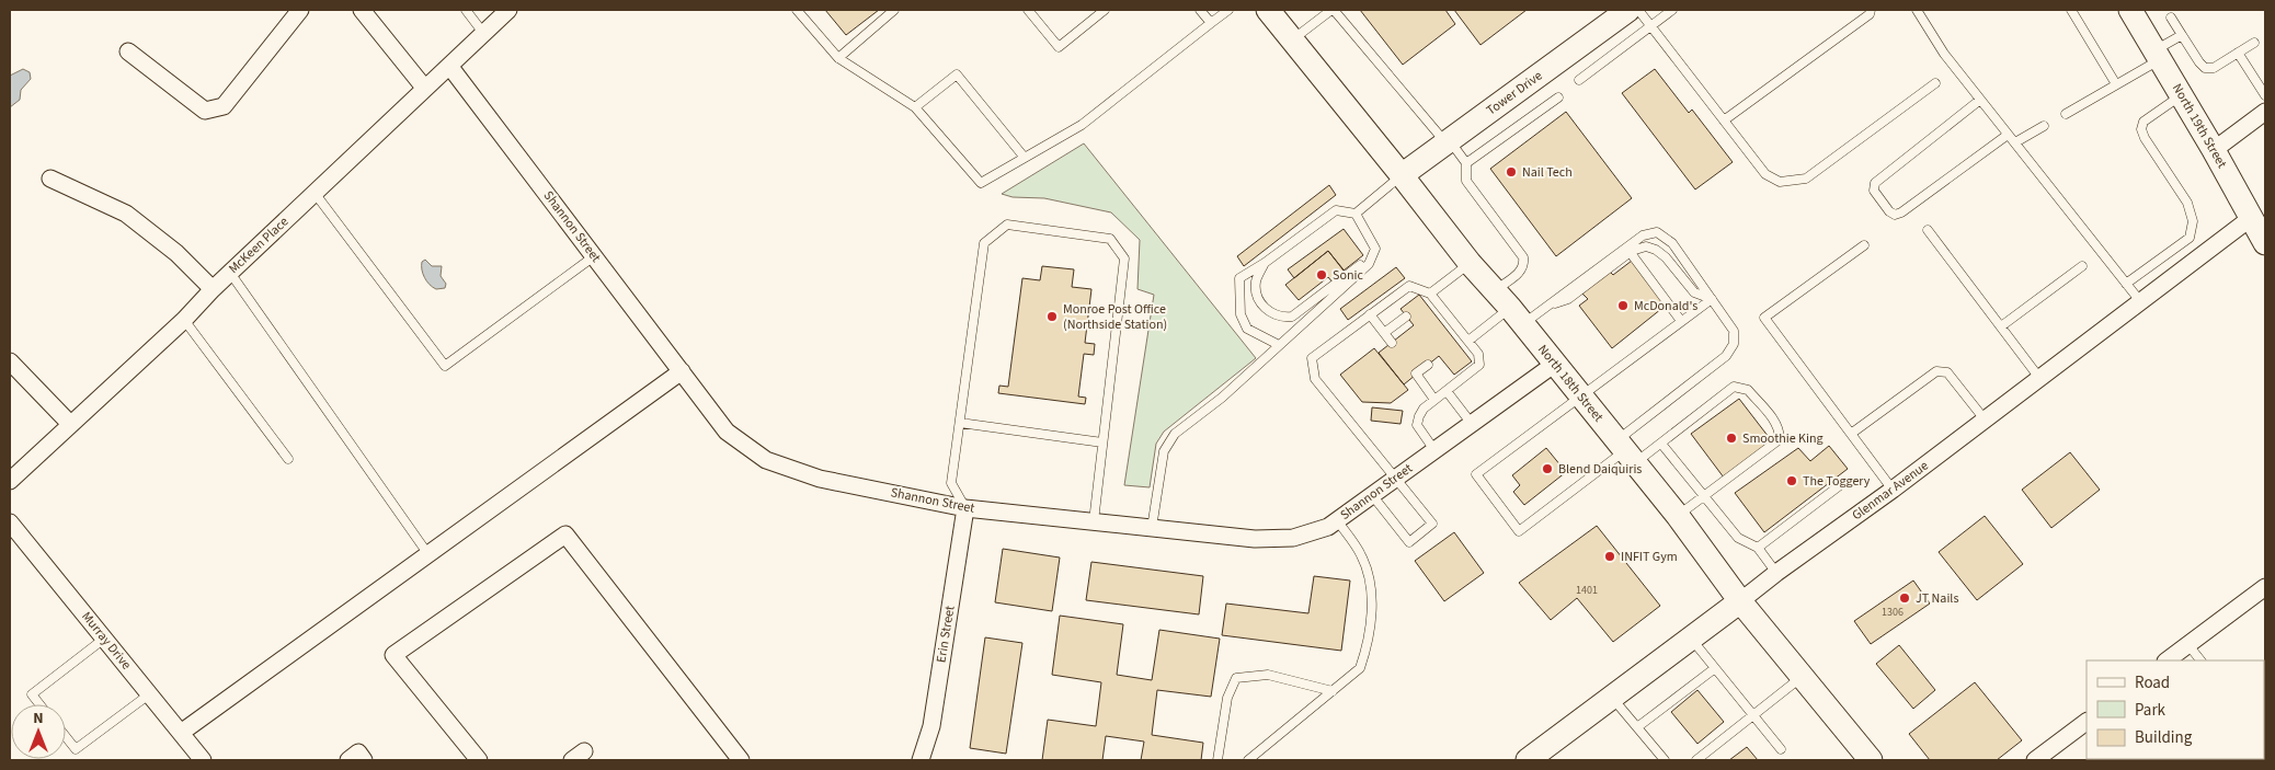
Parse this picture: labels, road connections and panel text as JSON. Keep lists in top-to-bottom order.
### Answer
{
  "streets": {
    "main road": [
      "Tower Drive",
      "North 19th Street",
      "North 18th Street",
      "Glenmar Avenue"
    ],
    "street": [
      "Shannon Street",
      "McKeen Place",
      "Erin Street",
      "Murray Drive"
    ]
  },
  "crossings": [
    ["Tower Drive", "North 18th Street"],
    ["North 19th Street", "Glenmar Avenue"],
    ["Shannon Street", "McKeen Place"],
    ["Shannon Street", "North 18th Street"],
    ["Shannon Street", "Erin Street"],
    ["North 18th Street", "Glenmar Avenue"]
  ],
  "places": [
    "Nail Tech",
    "Sonic",
    "McDonald's",
    "Monroe Post Office (Northside Station)",
    "Smoothie King",
    "Blend Daiquiris",
    "The Toggery",
    "INFIT Gym",
    "JT Nails"
  ],
  "house_numbers": ["1401", "1306"],
  "legend": ["Road", "Park", "Building"],
  "north": "top"
}
